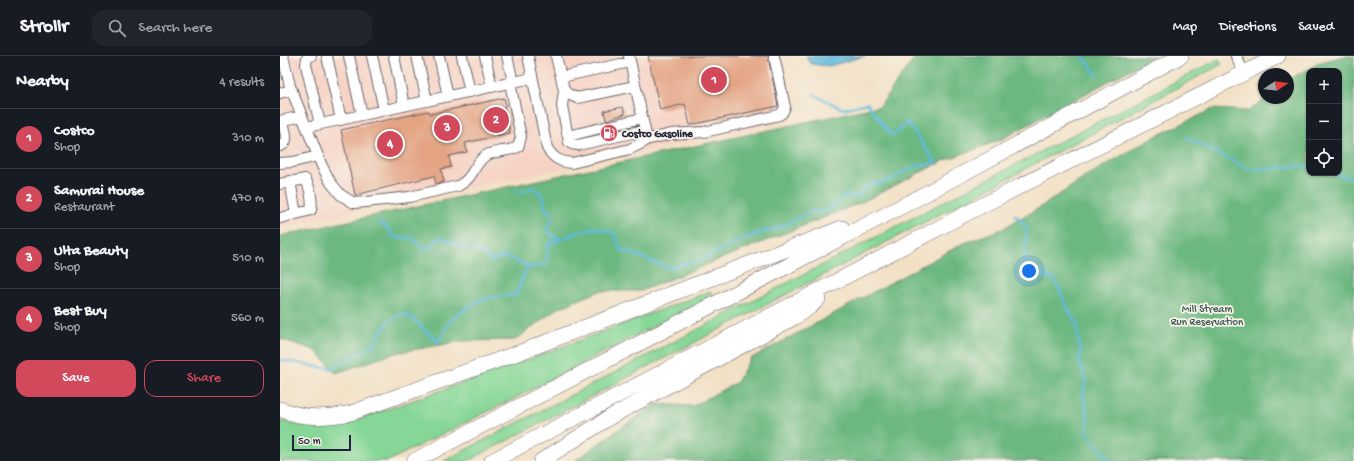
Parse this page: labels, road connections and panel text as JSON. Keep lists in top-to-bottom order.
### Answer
{
  "parks": ["Mill Stream Run Reservation"],
  "places": {
    "fuel station": ["Costco Gasoline"]
  },
  "scale_bar": "50 m",
  "north": "right",
  "page": {
    "header": "Strollr",
    "search": "Search here",
    "nav": ["Map", "Directions", "Saved"],
    "heading": ["Nearby", "4 results"],
    "pins": [
      "1",
      "2",
      "3",
      "4"
    ],
    "map_buttons": ["+", "−"],
    "list": [
      {
        "mark": "1",
        "name": "Costco",
        "note": "Shop",
        "value": "310 m"
      },
      {
        "mark": "2",
        "name": "Samurai House",
        "note": "Restaurant",
        "value": "470 m"
      },
      {
        "mark": "3",
        "name": "Ulta Beauty",
        "note": "Shop",
        "value": "510 m"
      },
      {
        "mark": "4",
        "name": "Best Buy",
        "note": "Shop",
        "value": "560 m"
      }
    ],
    "buttons": ["Save", "Share"],
    "scale": "50 m"
  }
}
